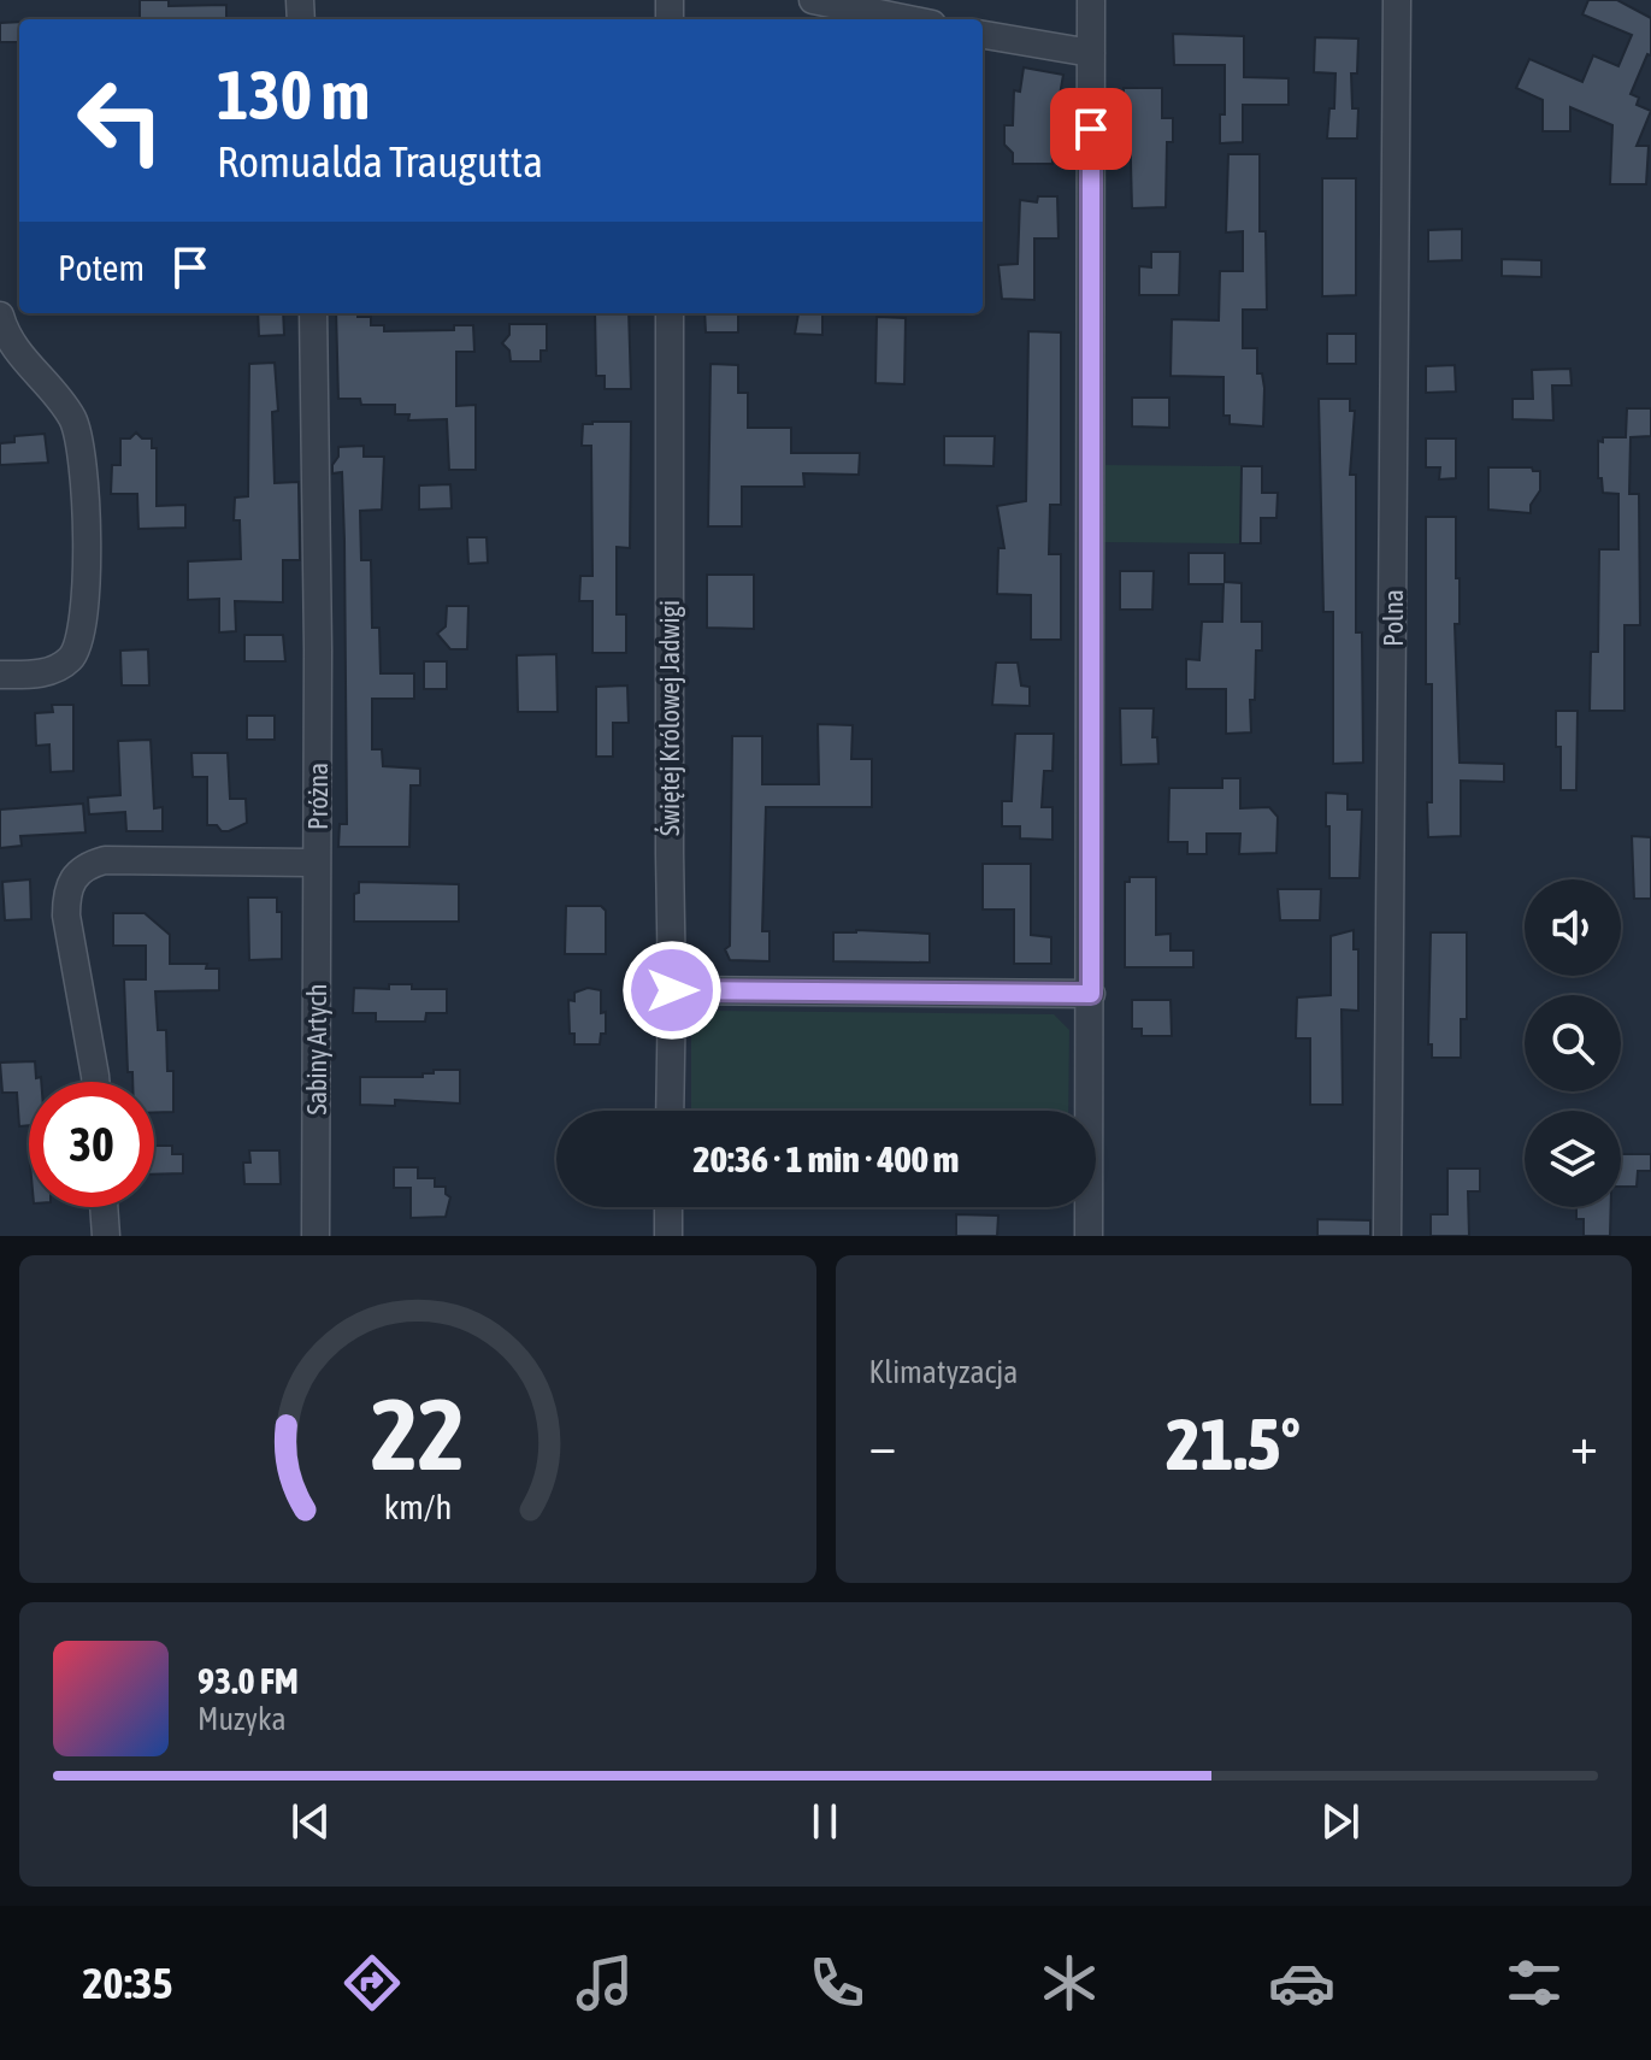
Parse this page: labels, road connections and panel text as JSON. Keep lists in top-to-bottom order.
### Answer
{
  "streets": {
    "street": [
      "Polna",
      "Świętej Królowej Jadwigi",
      "Próżna",
      "Sabiny Artych"
    ]
  },
  "crossings": [
    ["Próżna", "Sabiny Artych"]
  ],
  "page": {
    "turn": ["130 m", "Romualda Traugutta"],
    "then": "Potem",
    "limit": "30",
    "trip": "20:36 · 1 min · 400 m",
    "tile": "Klimatyzacja",
    "heat": ["−", "21.5°", "+"],
    "song": ["93.0 FM", "Muzyka"],
    "tabs": "20:35",
    "gauge": ["22", "km/h"]
  }
}
